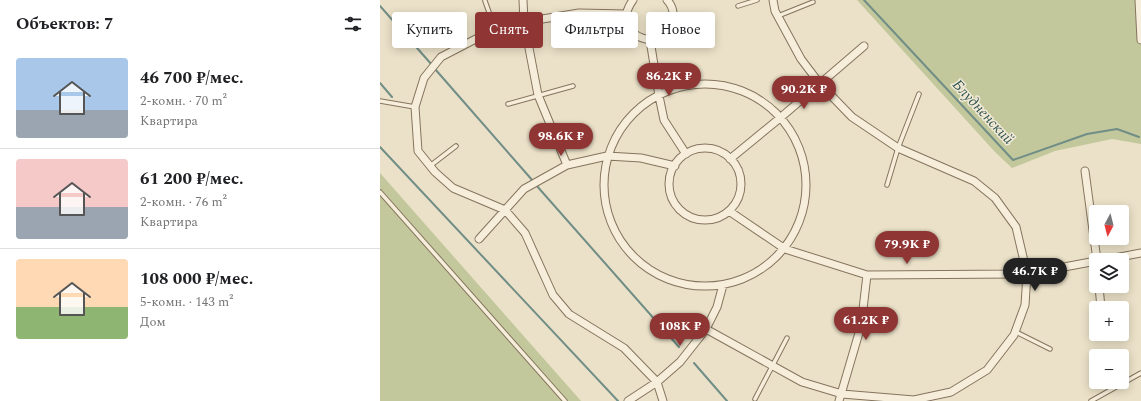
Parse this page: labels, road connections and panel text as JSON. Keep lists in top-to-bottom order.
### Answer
{
  "water": ["Блудненский"],
  "north": "bottom",
  "page": {
    "heading": "Объектов: 7",
    "chip": [
      "Купить",
      "Снять",
      "Фильтры",
      "Новое"
    ],
    "list": [
      {
        "name": "46 700 ₽/мес.",
        "note": "2-комн. · 70 m² · Квартира"
      },
      {
        "name": "61 200 ₽/мес.",
        "note": "2-комн. · 76 m² · Квартира"
      },
      {
        "name": "108 000 ₽/мес.",
        "note": "5-комн. · 143 m² · Дом"
      }
    ],
    "price": [
      "86.2K ₽",
      "90.2K ₽",
      "98.6K ₽",
      "79.9K ₽",
      "46.7K ₽",
      "61.2K ₽",
      "108K ₽"
    ],
    "map_buttons": ["+", "−"]
  }
}
